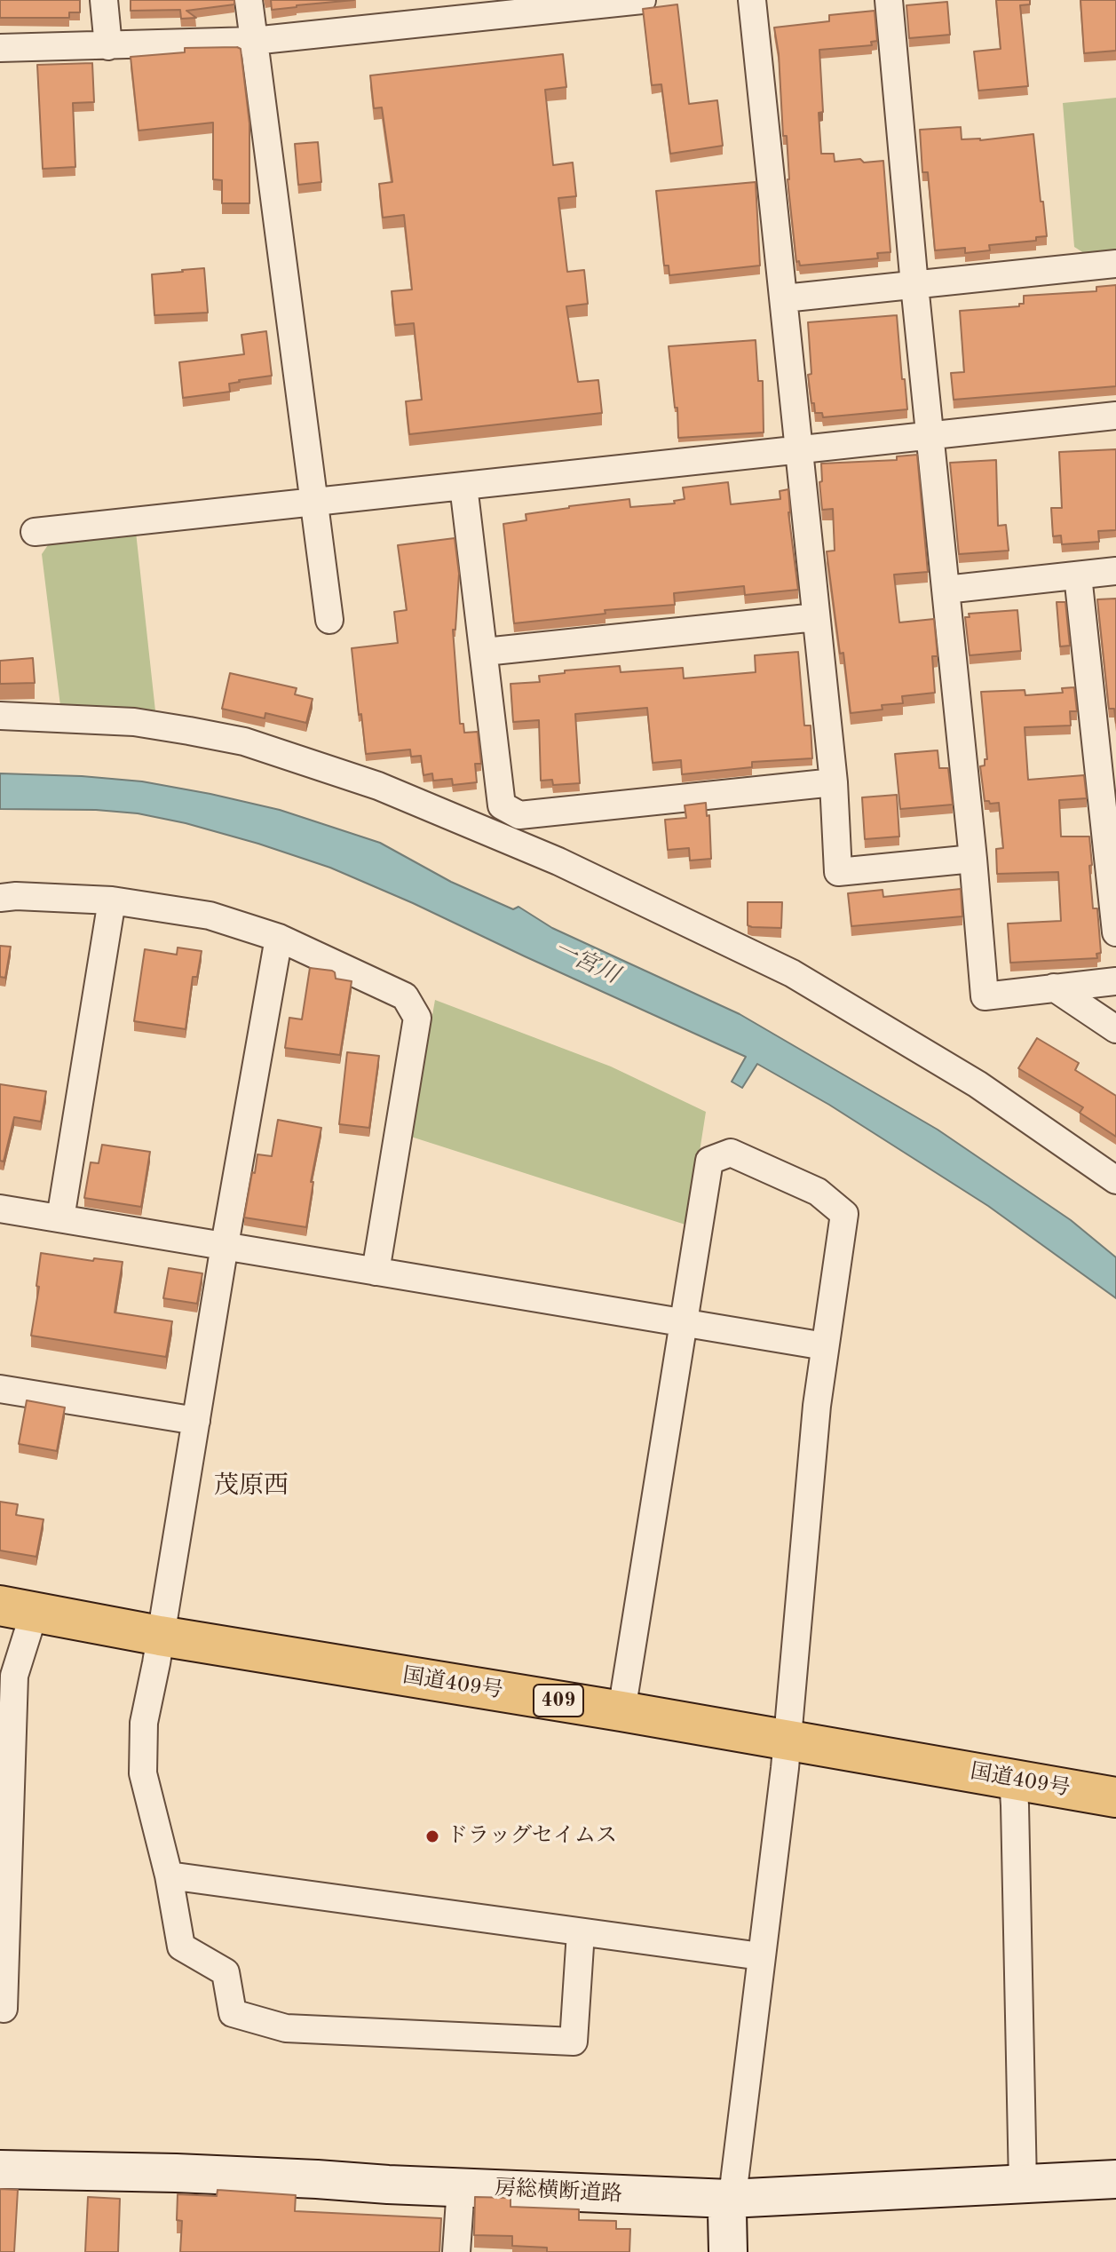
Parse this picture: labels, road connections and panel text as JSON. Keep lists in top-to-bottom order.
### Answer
{
  "streets": {
    "highway": ["国道409号", "409"],
    "street": ["房総横断道路"]
  },
  "districts": ["茂原西"],
  "water": ["一宮川"],
  "places": ["ドラッグセイムス"]
}
